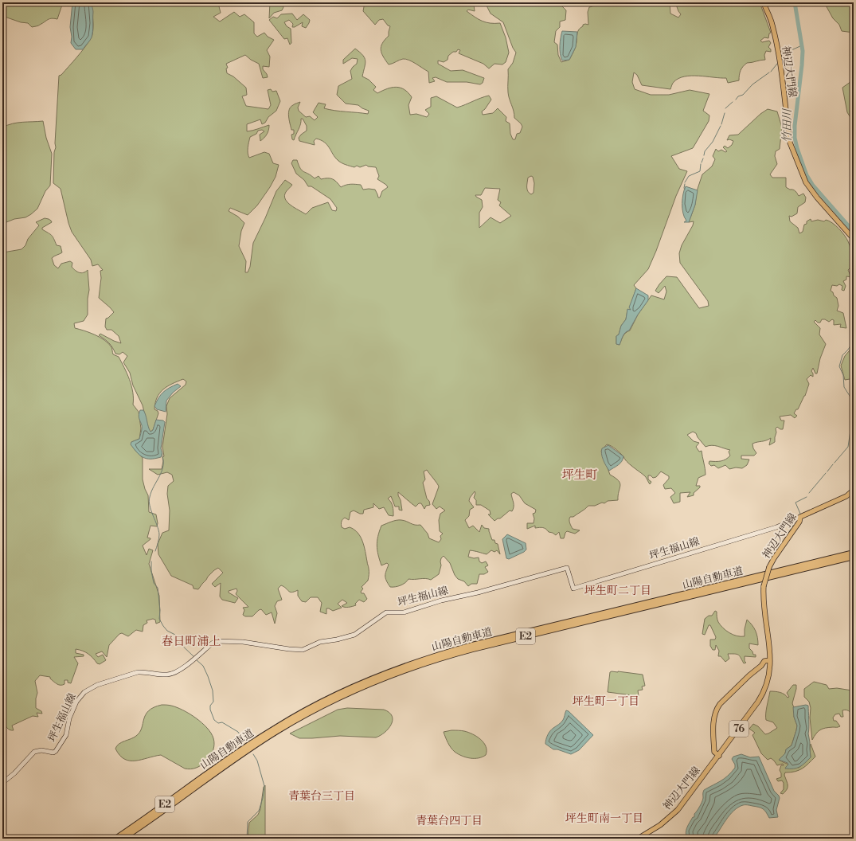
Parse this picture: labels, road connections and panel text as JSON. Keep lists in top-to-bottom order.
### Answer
{
  "streets": {
    "highway": ["山陽自動車道", "E2"],
    "main road": ["神辺大門線", "坪生福山線", "76"]
  },
  "crossings": [
    ["神辺大門線", "坪生福山線"]
  ],
  "districts": [
    "坪生町",
    "坪生町二丁目",
    "春日町浦上",
    "坪生町一丁目",
    "青葉台三丁目",
    "坪生町南一丁目",
    "青葉台四丁目"
  ],
  "water": ["竹田川"]
}
